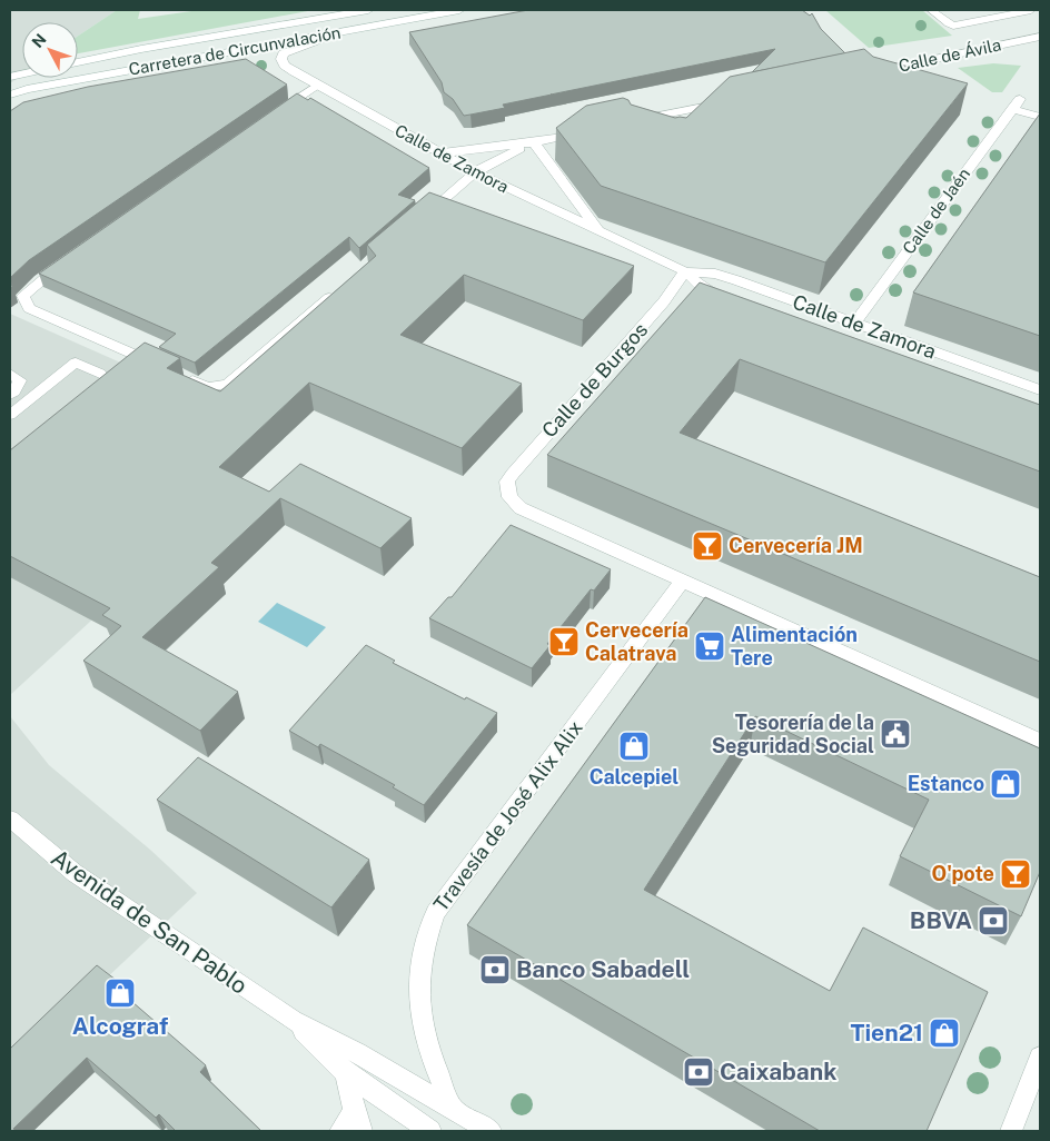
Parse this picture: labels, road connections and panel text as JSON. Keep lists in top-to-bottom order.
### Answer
{
  "streets": {
    "street": [
      "Carretera de Circunvalación",
      "Calle de Ávila",
      "Calle de Zamora",
      "Calle de Jaén",
      "Calle de Burgos",
      "Travesía de José Alix Alix",
      "Avenida de San Pablo"
    ]
  },
  "crossings": [
    ["Carretera de Circunvalación", "Calle de Zamora"],
    ["Calle de Zamora", "Calle de Jaén"],
    ["Calle de Zamora", "Calle de Burgos"],
    ["Calle de Burgos", "Travesía de José Alix Alix"]
  ],
  "places": {
    "bar": ["Cervecería JM", "Cervecería Calatrava", "O'pote"],
    "supermarket": ["Alimentación Tere"],
    "public building": ["Tesorería de la Seguridad Social"],
    "shop": [
      "Calcepiel",
      "Estanco",
      "Alcograf",
      "Tien21"
    ],
    "bank": ["BBVA", "Banco Sabadell", "Caixabank"]
  },
  "north": "top left"
}
